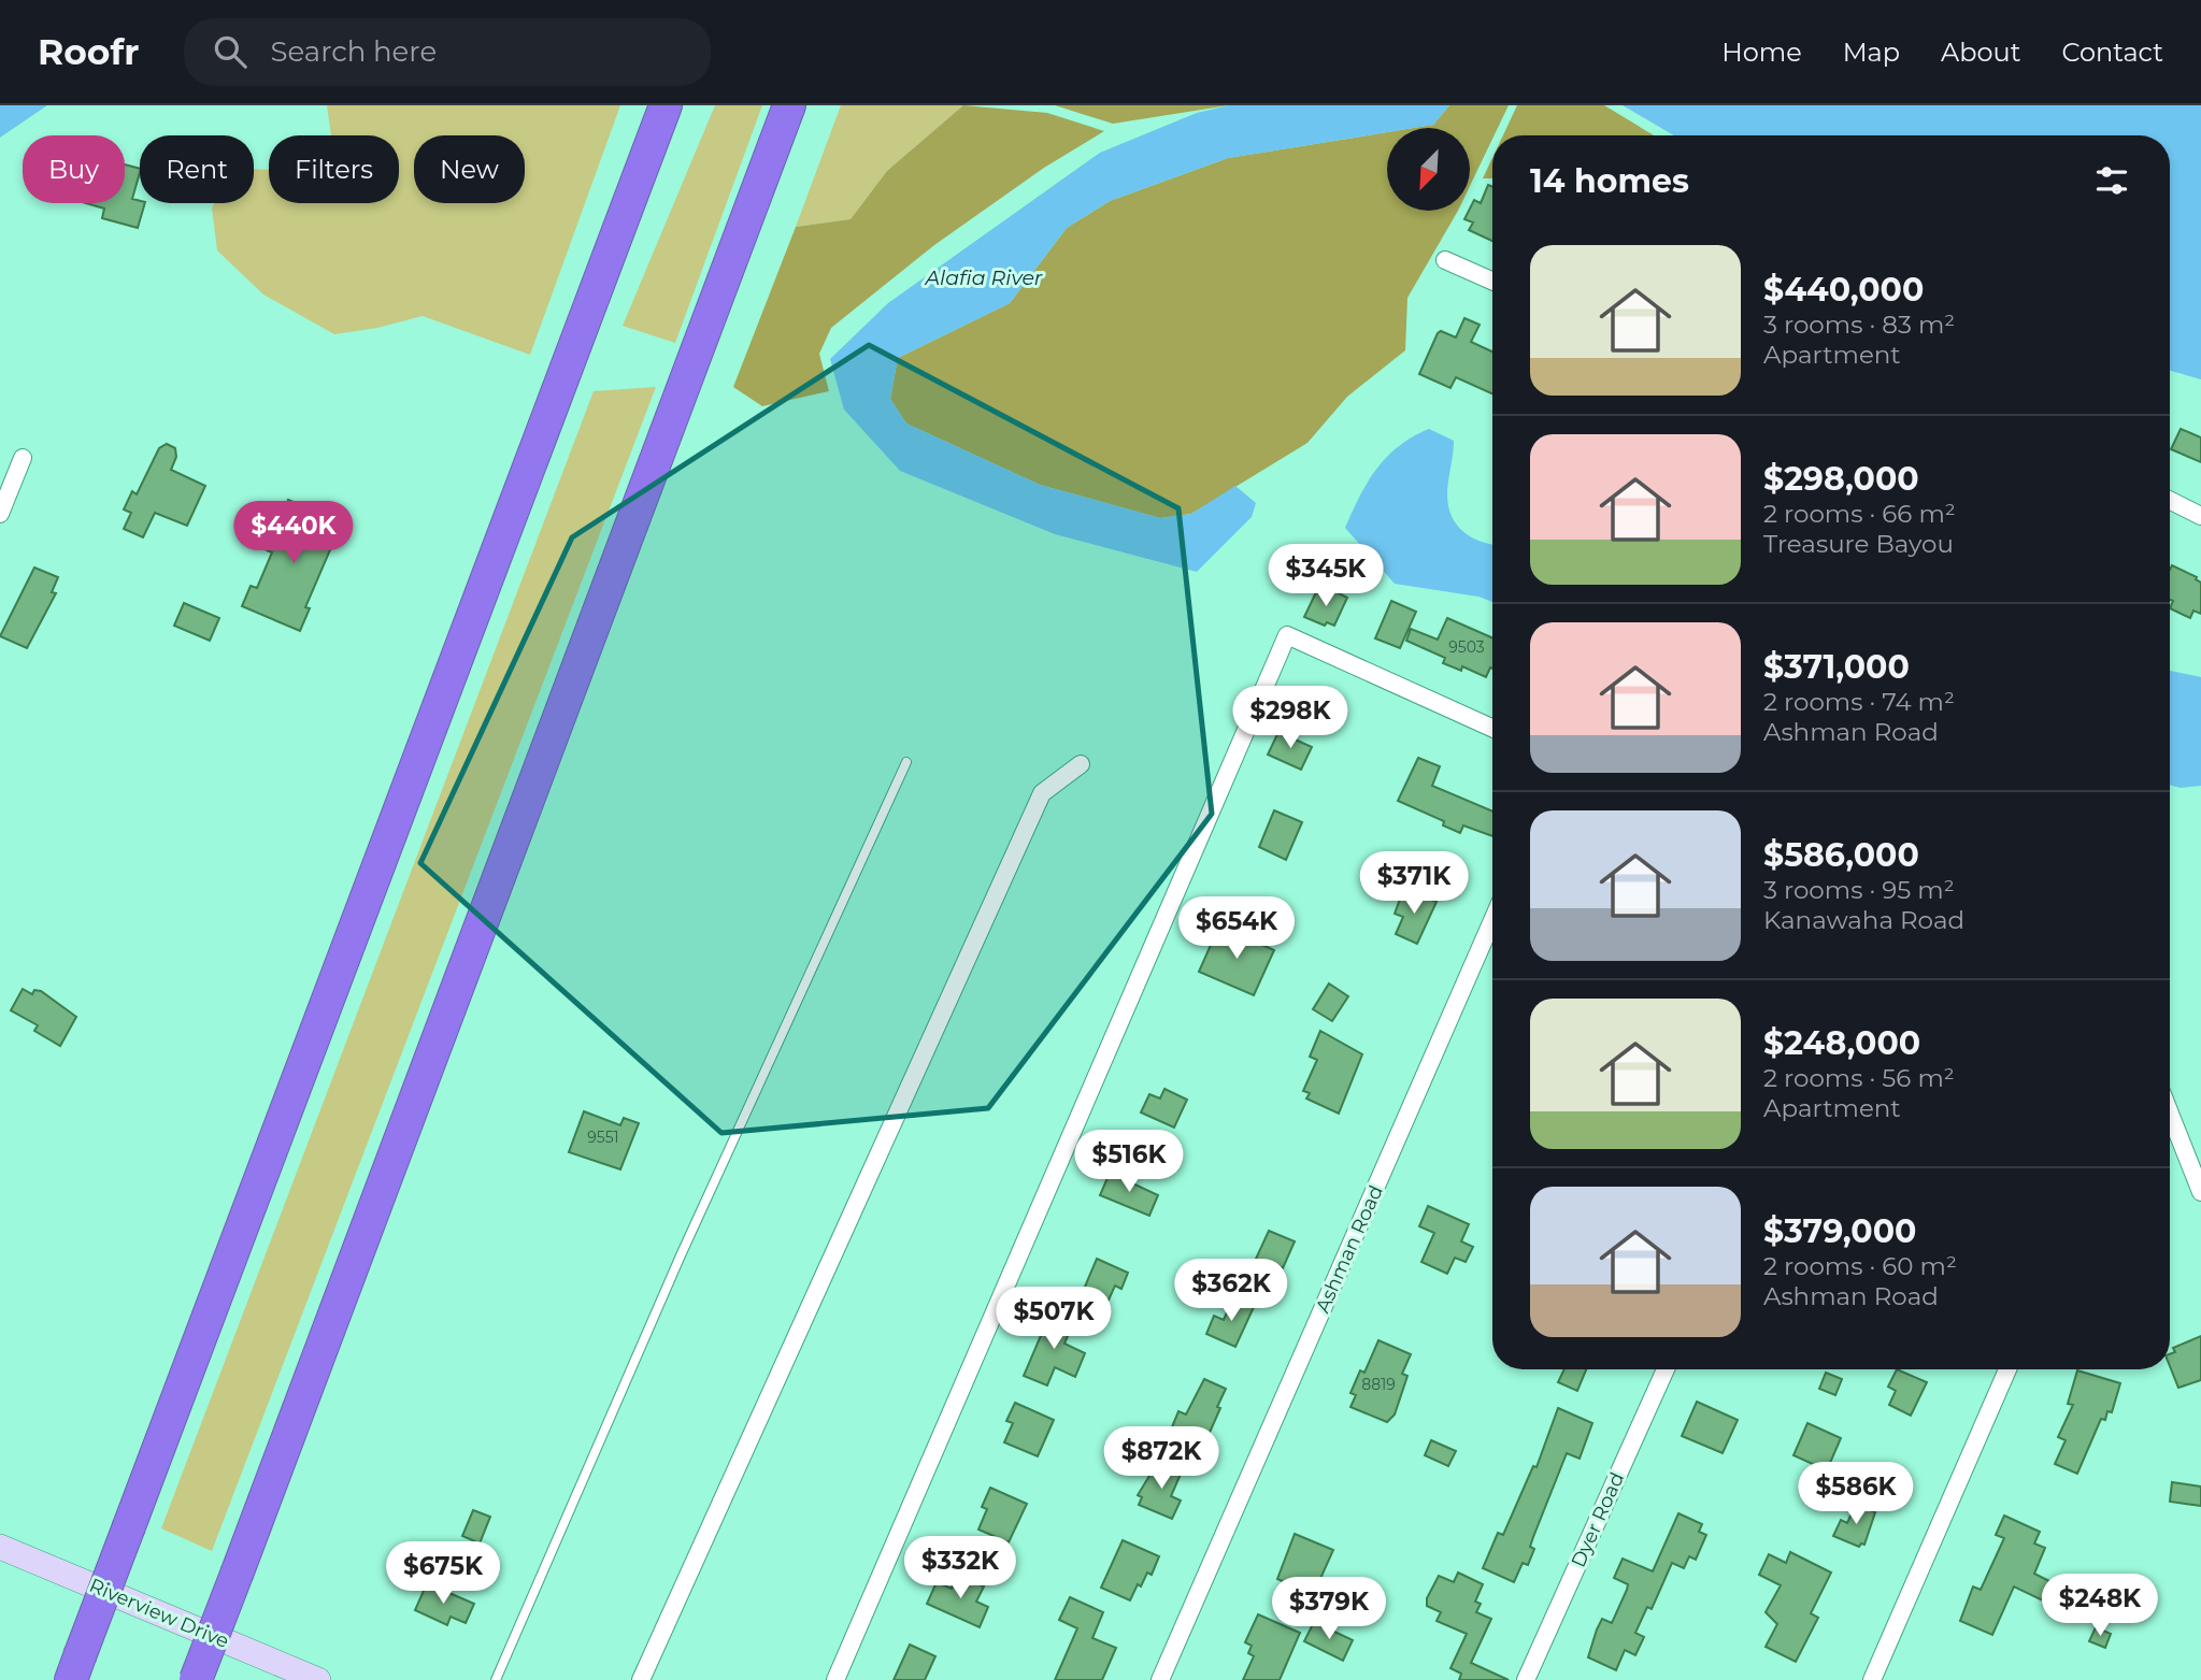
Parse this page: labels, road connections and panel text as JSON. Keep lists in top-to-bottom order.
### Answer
{
  "streets": {
    "street": ["Ashman Road", "Dyer Road", "Riverview Drive"]
  },
  "water": ["Alafia River"],
  "house_numbers": ["9503", "9551", "8819"],
  "north": "bottom left",
  "page": {
    "header": "Roofr",
    "search": "Search here",
    "nav": [
      "Home",
      "Map",
      "About",
      "Contact"
    ],
    "chip": [
      "Buy",
      "Rent",
      "Filters",
      "New"
    ],
    "heading": "14 homes",
    "list": [
      {
        "name": "$440,000",
        "note": "3 rooms · 83 m² · Apartment"
      },
      {
        "name": "$298,000",
        "note": "2 rooms · 66 m² · Treasure Bayou"
      },
      {
        "name": "$371,000",
        "note": "2 rooms · 74 m² · Ashman Road"
      },
      {
        "name": "$586,000",
        "note": "3 rooms · 95 m² · Kanawaha Road"
      },
      {
        "name": "$248,000",
        "note": "2 rooms · 56 m² · Apartment"
      },
      {
        "name": "$379,000",
        "note": "2 rooms · 60 m² · Ashman Road"
      }
    ],
    "price": [
      "$440K",
      "$345K",
      "$298K",
      "$371K",
      "$654K",
      "$516K",
      "$362K",
      "$507K",
      "$872K",
      "$586K",
      "$332K",
      "$675K",
      "$248K",
      "$379K"
    ]
  }
}
